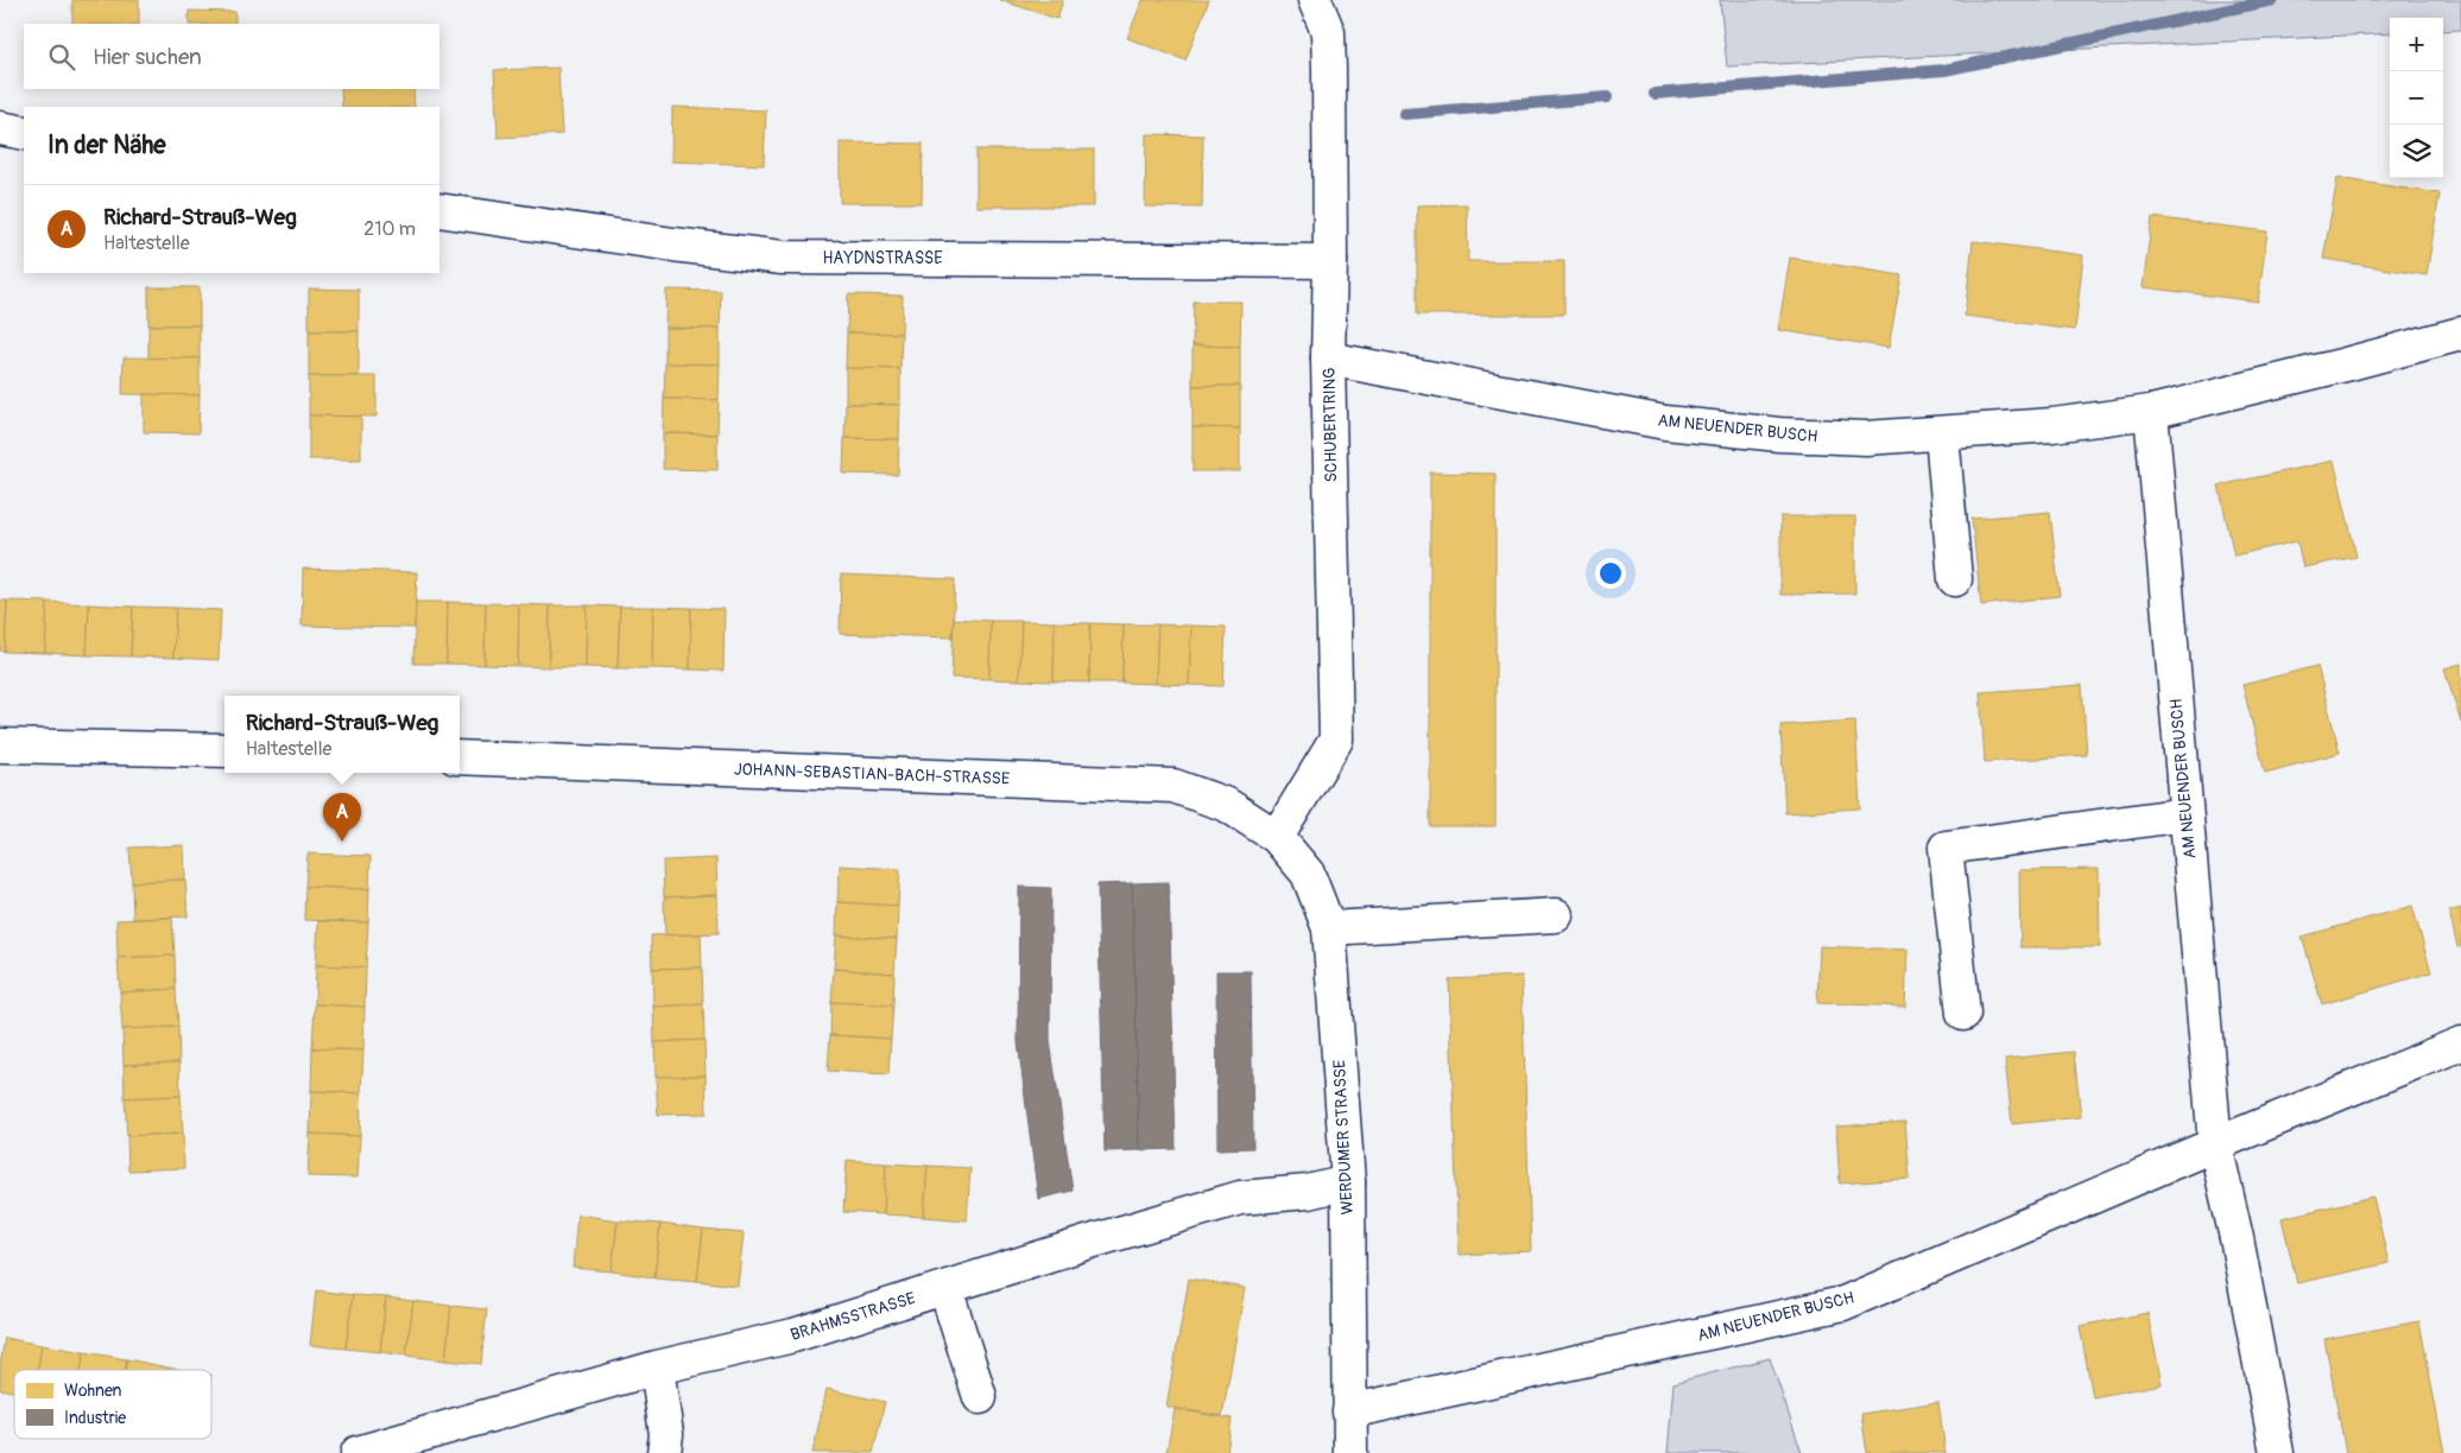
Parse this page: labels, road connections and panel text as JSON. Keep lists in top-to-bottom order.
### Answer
{
  "streets": {
    "street": [
      "HAYDNSTRASSE",
      "SCHUBERTRING",
      "AM NEUENDER BUSCH",
      "JOHANN-SEBASTIAN-BACH-STRASSE",
      "WERDUMER STRASSE",
      "BRAHMSSTRASSE"
    ]
  },
  "crossings": [
    ["HAYDNSTRASSE", "SCHUBERTRING"],
    ["SCHUBERTRING", "AM NEUENDER BUSCH"],
    ["SCHUBERTRING", "JOHANN-SEBASTIAN-BACH-STRASSE"],
    ["SCHUBERTRING", "WERDUMER STRASSE"],
    ["AM NEUENDER BUSCH", "WERDUMER STRASSE"],
    ["JOHANN-SEBASTIAN-BACH-STRASSE", "WERDUMER STRASSE"],
    ["WERDUMER STRASSE", "BRAHMSSTRASSE"]
  ],
  "legend": ["Wohnen", "Industrie"],
  "page": {
    "map_buttons": ["+", "−"],
    "search": "Hier suchen",
    "heading": "In der Nähe",
    "list": [
      {
        "mark": "A",
        "name": "Richard-Strauß-Weg",
        "note": "Haltestelle",
        "value": "210 m"
      }
    ],
    "popup": ["Richard-Strauß-Weg", "Haltestelle"],
    "pins": "A"
  }
}
